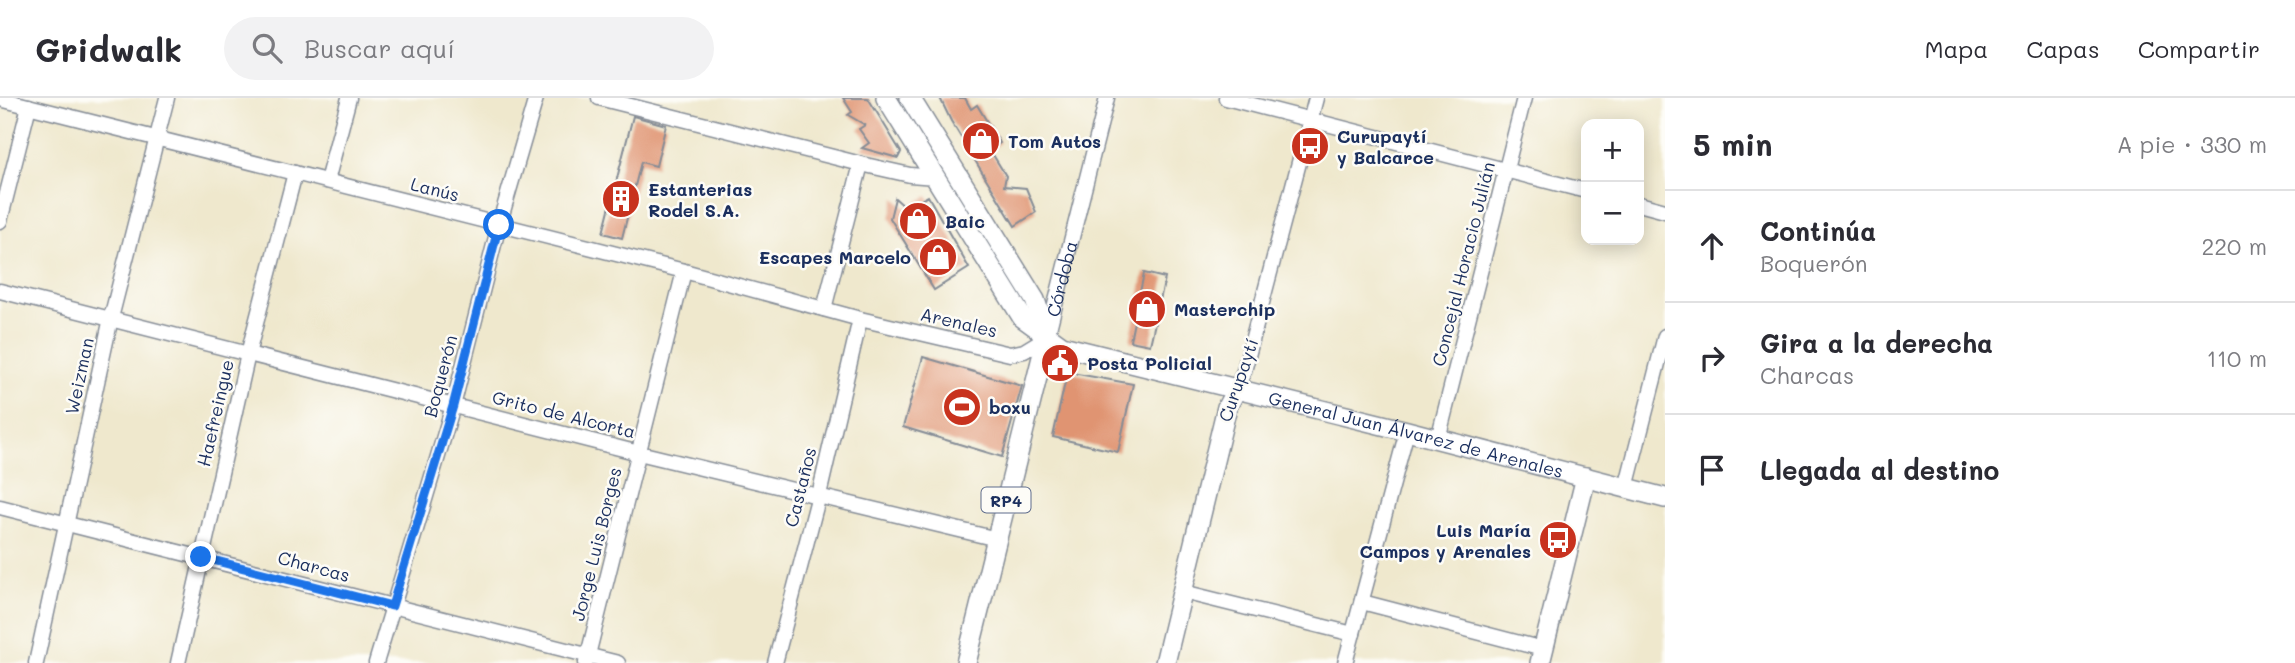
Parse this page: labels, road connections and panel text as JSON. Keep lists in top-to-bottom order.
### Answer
{
  "streets": {
    "main road": [
      "Córdoba",
      "Curupaytí",
      "General Juan Álvarez de Arenales",
      "RP4"
    ],
    "street": [
      "Lanús",
      "Concejal Horacio Julián",
      "Arenales",
      "Weizman",
      "Boquerón",
      "Haefreingue",
      "Grito de Alcorta",
      "Castaños",
      "Jorge Luis Borges",
      "Charcas"
    ]
  },
  "crossings": [
    ["Lanús", "Arenales"],
    ["Lanús", "Weizman"],
    ["Lanús", "Boquerón"],
    ["Lanús", "Haefreingue"],
    ["Lanús", "Castaños"],
    ["Lanús", "Jorge Luis Borges"],
    ["Concejal Horacio Julián", "General Juan Álvarez de Arenales"],
    ["Córdoba", "Arenales"],
    ["Córdoba", "Grito de Alcorta"],
    ["Córdoba", "General Juan Álvarez de Arenales"],
    ["Arenales", "General Juan Álvarez de Arenales"],
    ["Arenales", "Castaños"],
    ["Weizman", "Grito de Alcorta"],
    ["Weizman", "Charcas"],
    ["Boquerón", "Grito de Alcorta"],
    ["Boquerón", "Charcas"],
    ["Curupaytí", "General Juan Álvarez de Arenales"],
    ["Haefreingue", "Grito de Alcorta"],
    ["Haefreingue", "Charcas"],
    ["Grito de Alcorta", "Castaños"],
    ["Grito de Alcorta", "Jorge Luis Borges"],
    ["Jorge Luis Borges", "Charcas"]
  ],
  "places": {
    "shop": [
      "Tom Autos",
      "Baic",
      "Escapes Marcelo",
      "Masterchip"
    ],
    "bus stop": ["Curupaytí y Balcarce", "Luis María Campos y Arenales"],
    "building": ["Estanterias Rodel S.A."],
    "public building": ["Posta Policial"],
    "sports": ["boxu"]
  },
  "page": {
    "header": "Gridwalk",
    "search": "Buscar aquí",
    "nav": ["Mapa", "Capas", "Compartir"],
    "heading": ["5 min", "A pie · 330 m"],
    "map_buttons": ["+", "−"],
    "list": [
      ["Continúa", "Boquerón", "220 m"],
      ["Gira a la derecha", "Charcas", "110 m"],
      "Llegada al destino"
    ]
  }
}
